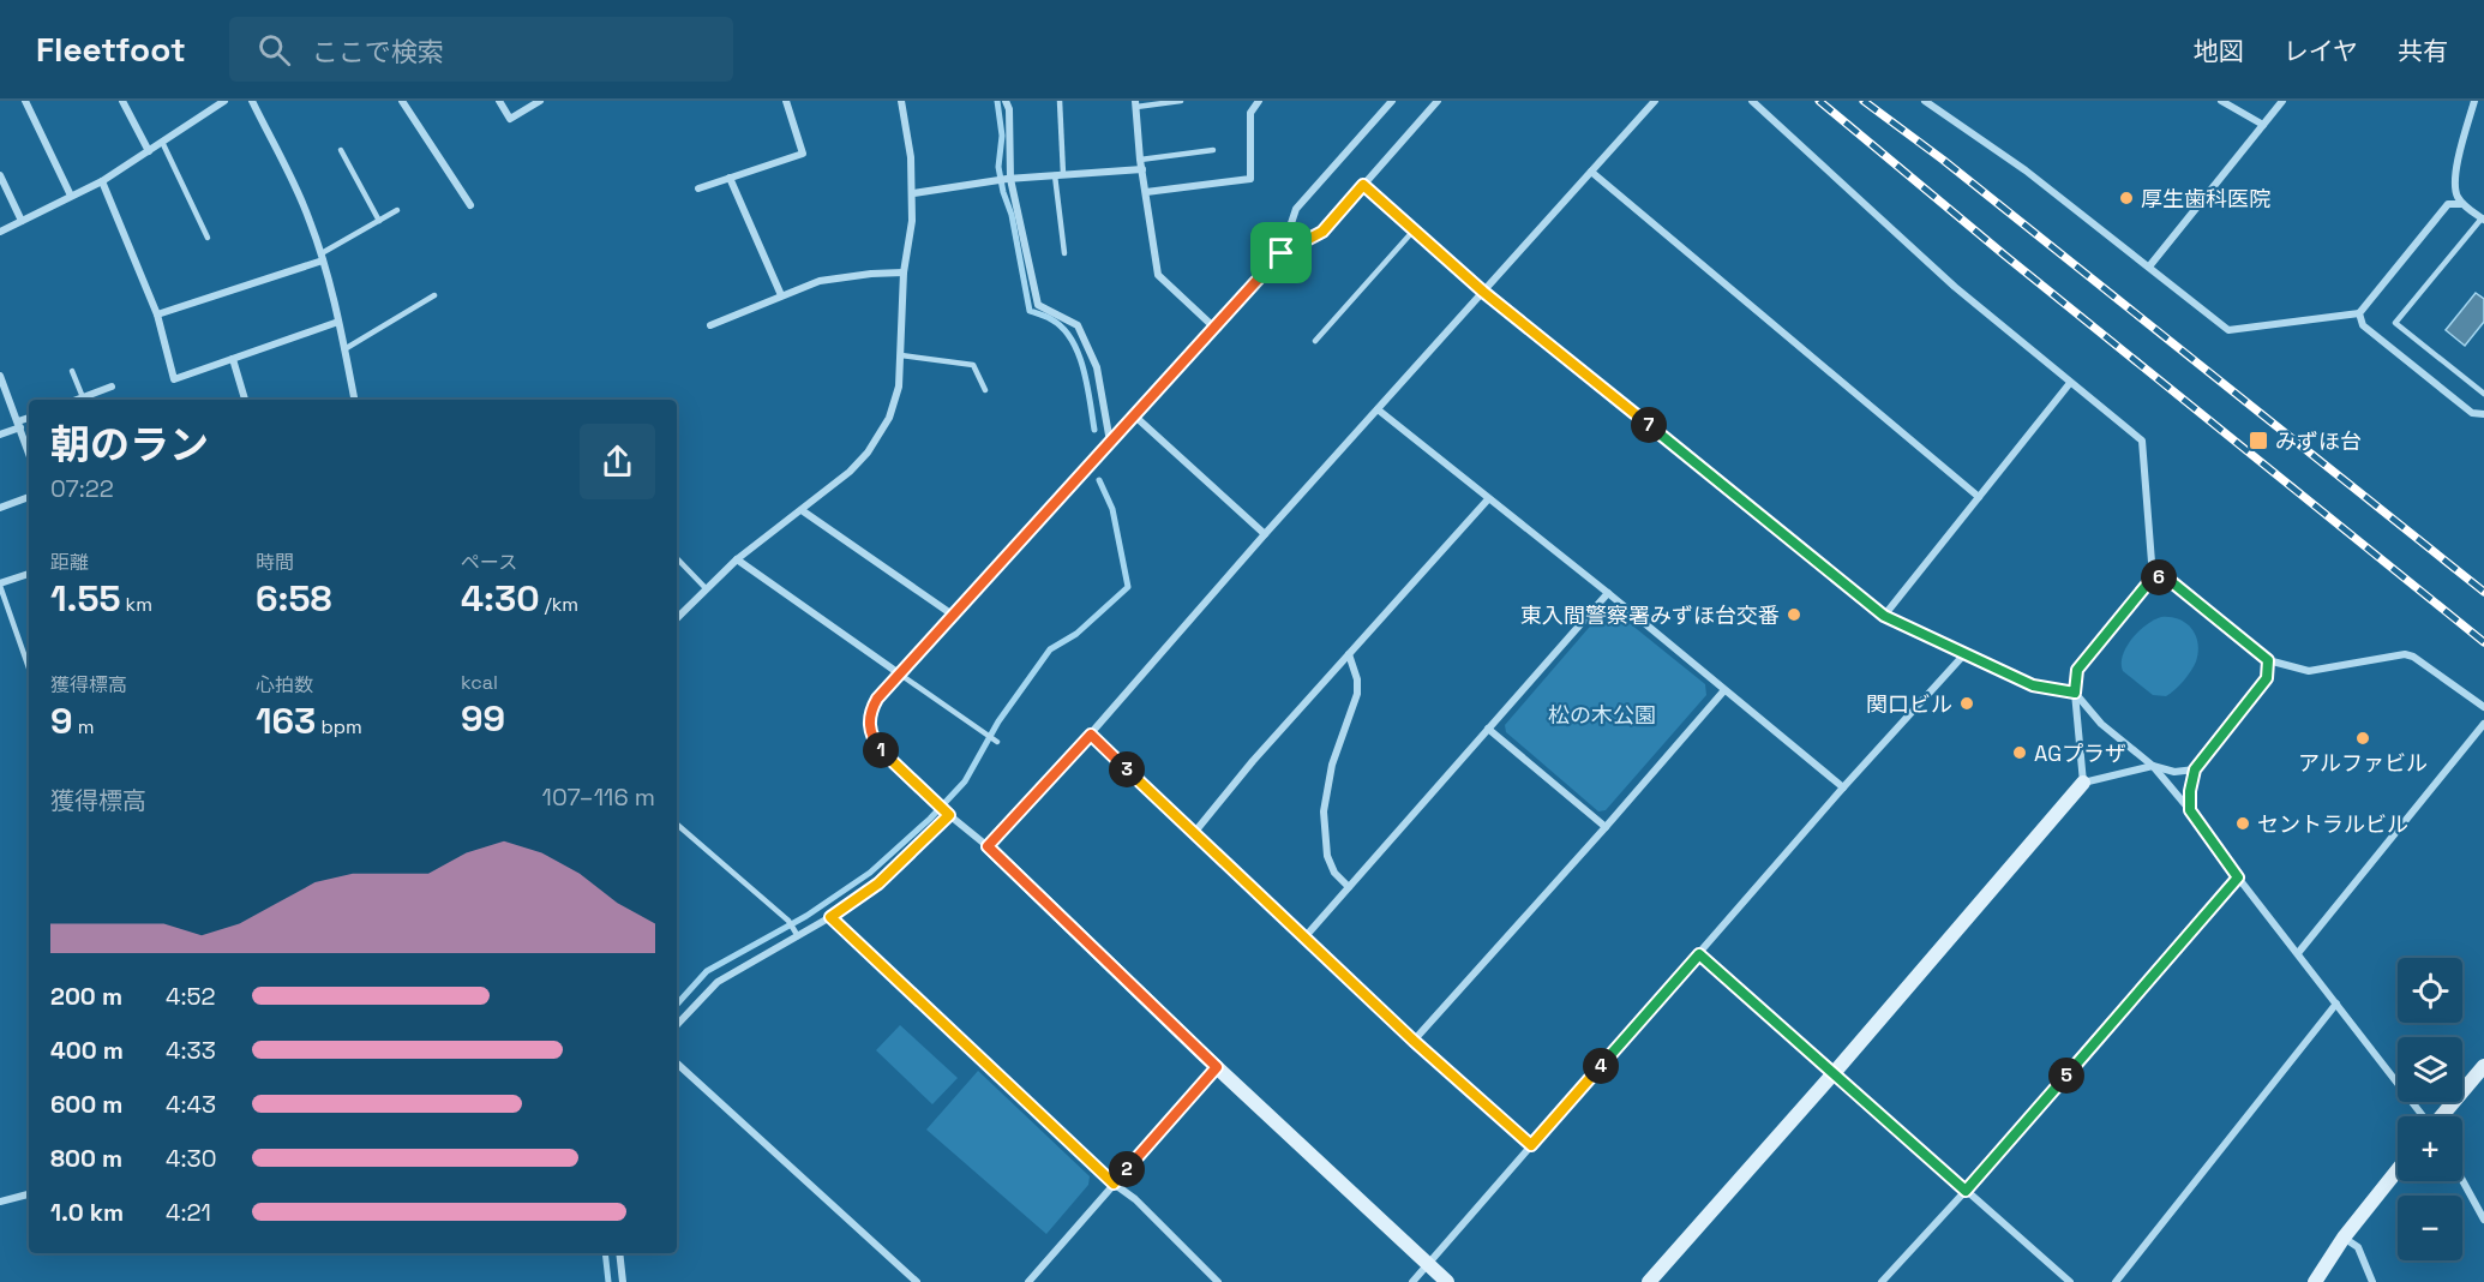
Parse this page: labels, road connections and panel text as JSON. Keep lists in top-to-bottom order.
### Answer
{
  "parks": ["松の木公園"],
  "places": {
    "other": [
      "厚生歯科医院",
      "東入間警察署みずほ台交番",
      "関口ビル",
      "アルファビル",
      "AGプラザ",
      "セントラルビル"
    ],
    "transit": ["みずほ台"]
  },
  "page": {
    "header": "Fleetfoot",
    "search": "ここで検索",
    "nav": ["地図", "レイヤ", "共有"],
    "heading": ["朝のラン", "07:22"],
    "pins": [
      "7",
      "6",
      "1",
      "3",
      "4",
      "5",
      "2"
    ],
    "stats": [
      ["距離", "1.55 km"],
      ["時間", "6:58"],
      ["ペース", "4:30 /km"],
      ["獲得標高", "9 m"],
      ["心拍数", "163 bpm"],
      ["kcal", "99"]
    ],
    "chart": ["獲得標高", "107–116 m"],
    "map_buttons": ["+", "−"],
    "list": [
      {
        "name": "200 m",
        "note": "4:52"
      },
      {
        "name": "400 m",
        "note": "4:33"
      },
      {
        "name": "600 m",
        "note": "4:43"
      },
      {
        "name": "800 m",
        "note": "4:30"
      },
      {
        "name": "1.0 km",
        "note": "4:21"
      }
    ]
  }
}
